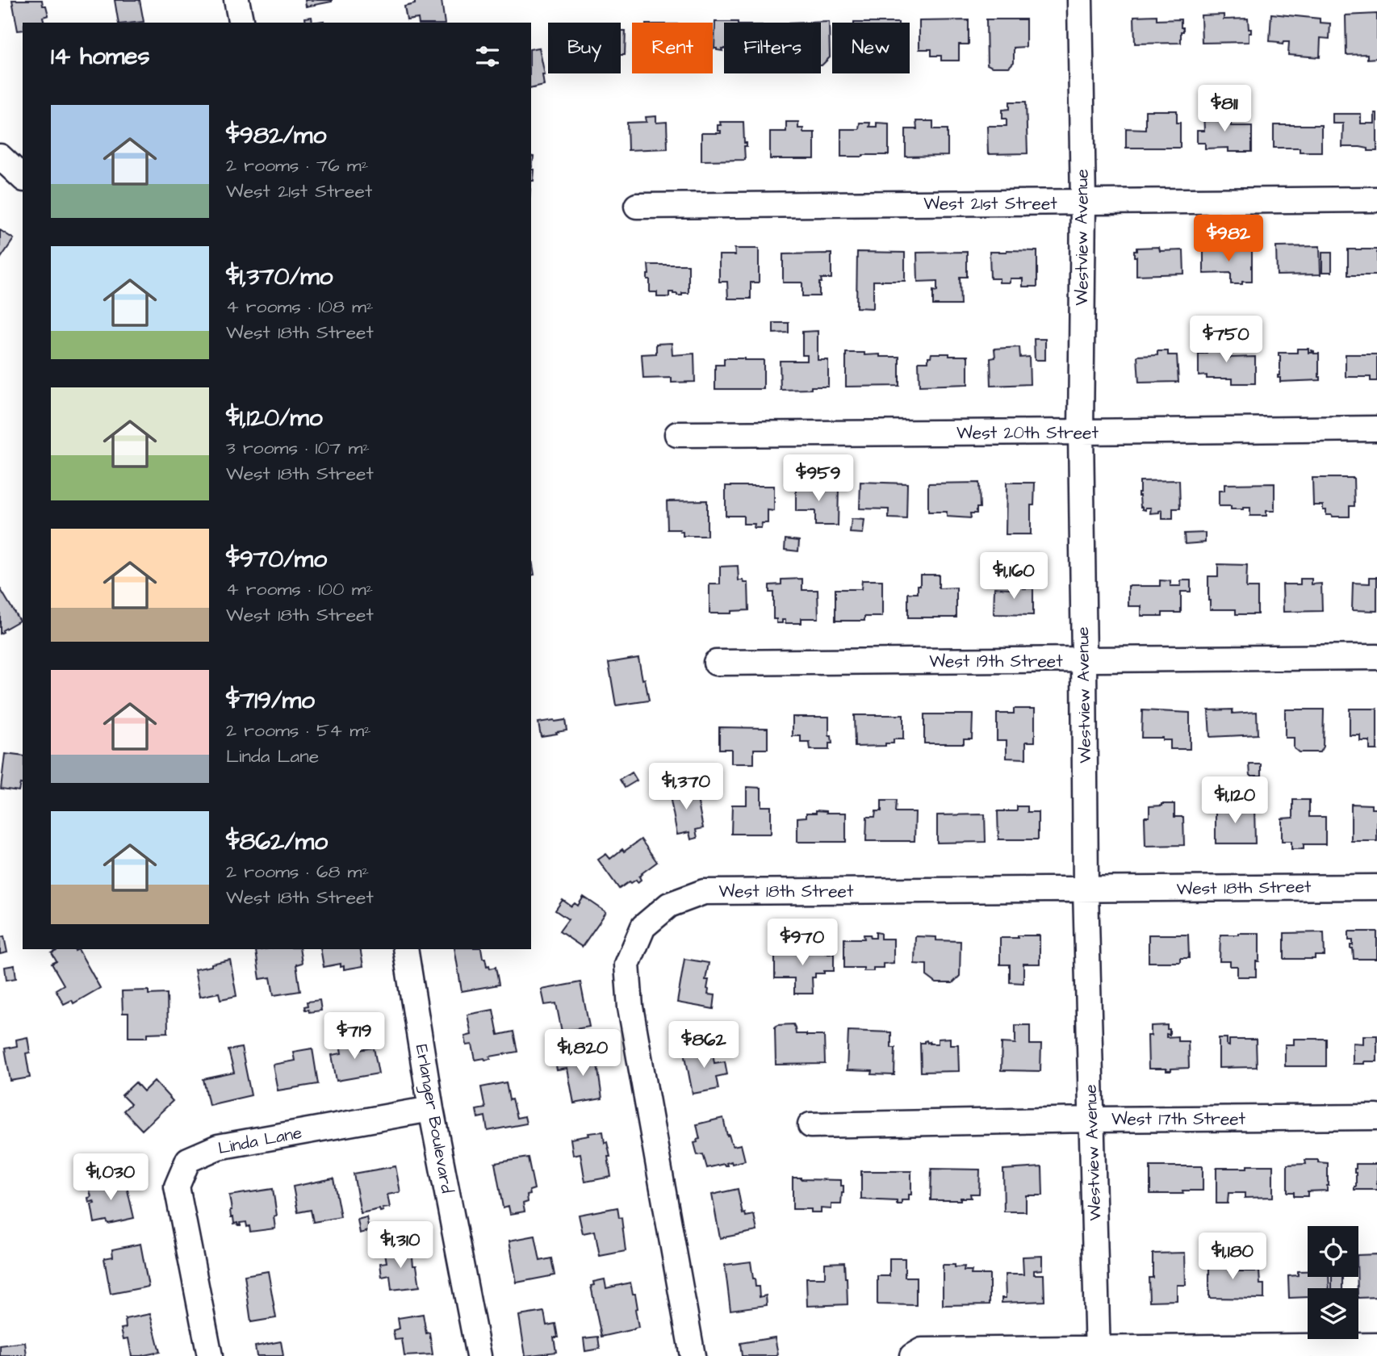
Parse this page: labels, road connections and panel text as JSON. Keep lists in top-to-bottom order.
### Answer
{
  "streets": {
    "street": [
      "West 21st Street",
      "Westview Avenue",
      "West 20th Street",
      "West 19th Street",
      "West 18th Street",
      "Erlanger Boulevard",
      "West 17th Street",
      "Linda Lane"
    ]
  },
  "crossings": [
    ["West 21st Street", "Westview Avenue"],
    ["Westview Avenue", "West 20th Street"],
    ["Westview Avenue", "West 19th Street"],
    ["Westview Avenue", "West 18th Street"],
    ["Westview Avenue", "West 17th Street"],
    ["Erlanger Boulevard", "Linda Lane"]
  ],
  "page": {
    "chip": [
      "Buy",
      "Rent",
      "Filters",
      "New"
    ],
    "heading": "14 homes",
    "price": [
      "$811",
      "$982",
      "$750",
      "$959",
      "$1,160",
      "$1,370",
      "$1,120",
      "$970",
      "$719",
      "$862",
      "$1,820",
      "$1,030",
      "$1,310",
      "$1,180"
    ],
    "list": [
      {
        "name": "$982/mo",
        "note": "2 rooms · 76 m² · West 21st Street"
      },
      {
        "name": "$1,370/mo",
        "note": "4 rooms · 108 m² · West 18th Street"
      },
      {
        "name": "$1,120/mo",
        "note": "3 rooms · 107 m² · West 18th Street"
      },
      {
        "name": "$970/mo",
        "note": "4 rooms · 100 m² · West 18th Street"
      },
      {
        "name": "$719/mo",
        "note": "2 rooms · 54 m² · Linda Lane"
      },
      {
        "name": "$862/mo",
        "note": "2 rooms · 68 m² · West 18th Street"
      }
    ]
  }
}
